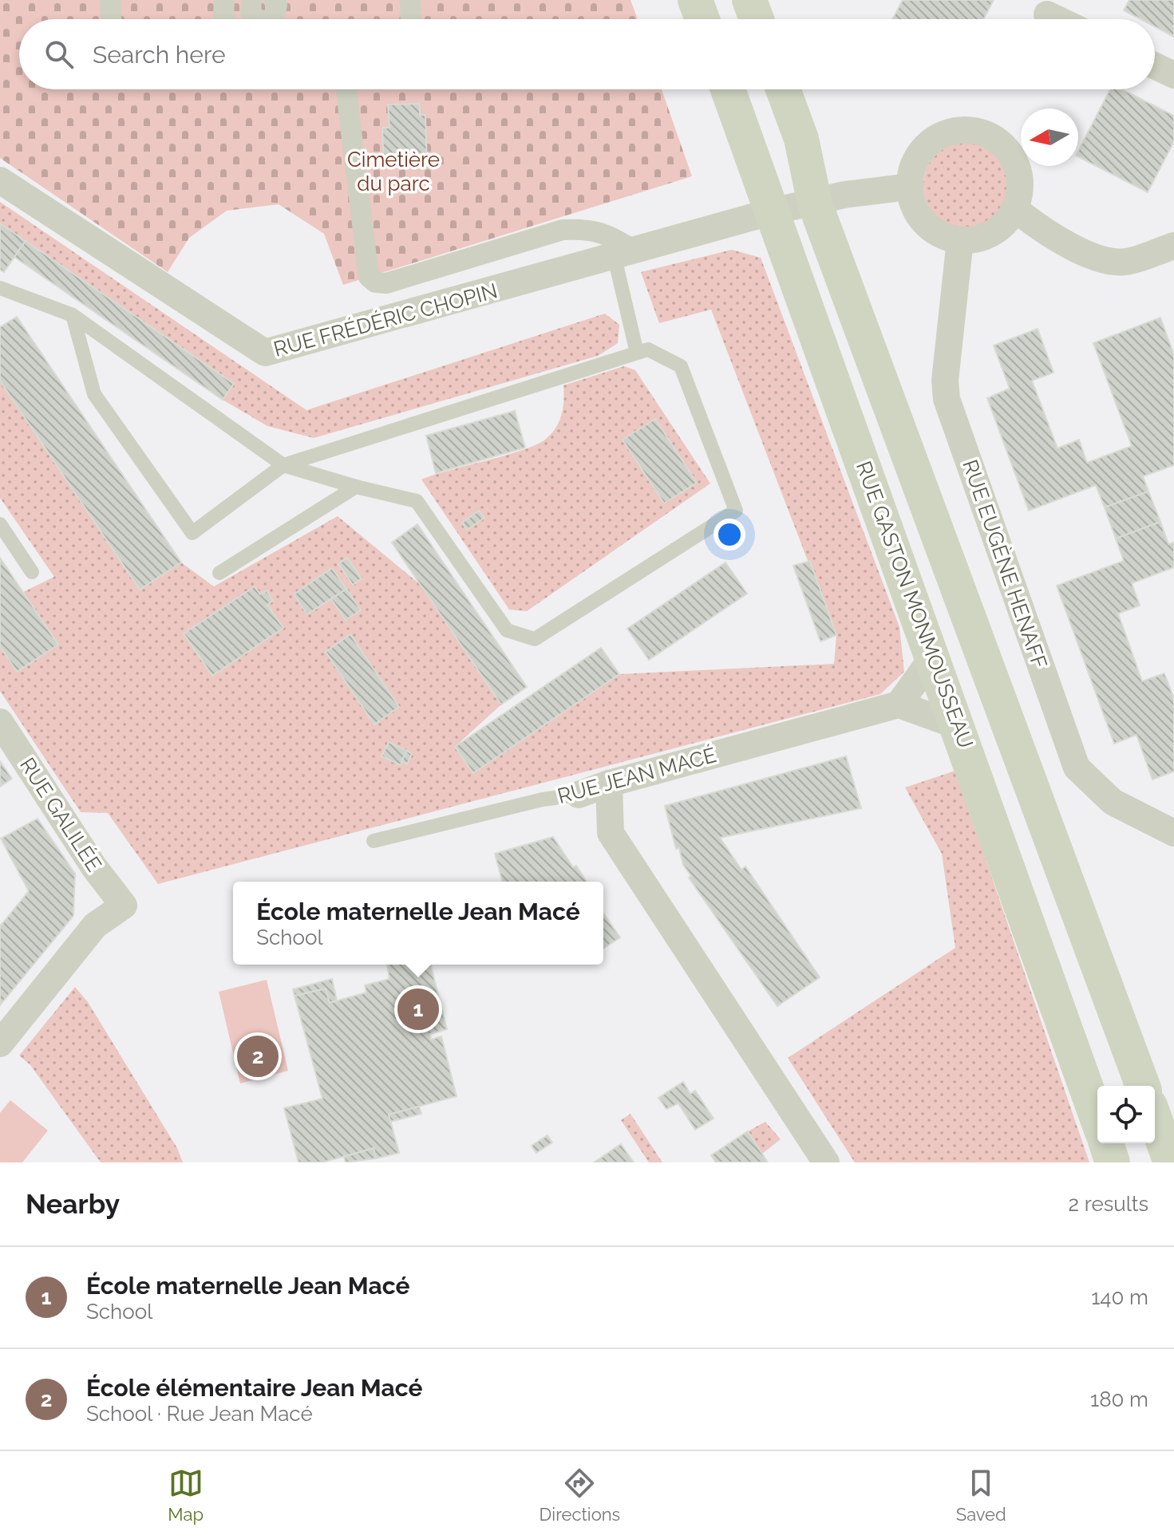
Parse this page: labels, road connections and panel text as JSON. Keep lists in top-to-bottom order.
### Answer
{
  "streets": {
    "main road": ["RUE GASTON MONMOUSSEAU"],
    "street": [
      "RUE FRÉDÉRIC CHOPIN",
      "RUE EUGÈNE HENAFF",
      "RUE JEAN MACÉ",
      "RUE GALILÉE"
    ]
  },
  "crossings": [
    ["RUE FRÉDÉRIC CHOPIN", "RUE EUGÈNE HENAFF"],
    ["RUE FRÉDÉRIC CHOPIN", "RUE GASTON MONMOUSSEAU"]
  ],
  "parks": ["Cimetière du parc"],
  "north": "left",
  "page": {
    "search": "Search here",
    "popup": ["École maternelle Jean Macé", "School"],
    "pins": ["1", "2"],
    "heading": ["Nearby", "2 results"],
    "list": [
      {
        "mark": "1",
        "name": "École maternelle Jean Macé",
        "note": "School",
        "value": "140 m"
      },
      {
        "mark": "2",
        "name": "École élémentaire Jean Macé",
        "note": "School · Rue Jean Macé",
        "value": "180 m"
      }
    ],
    "nav": ["Map", "Directions", "Saved"]
  }
}
